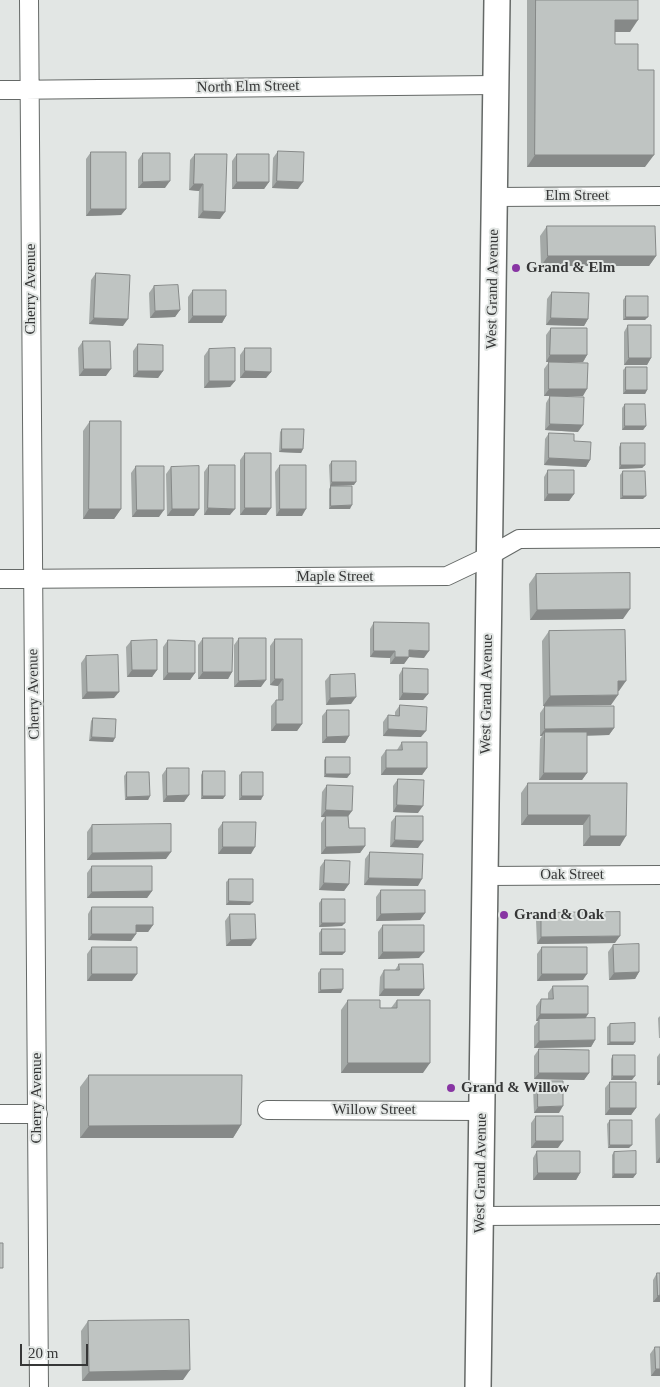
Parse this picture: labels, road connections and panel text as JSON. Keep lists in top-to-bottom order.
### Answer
{
  "streets": {
    "main road": ["West Grand Avenue"],
    "street": [
      "North Elm Street",
      "Elm Street",
      "Cherry Avenue",
      "Maple Street",
      "Oak Street",
      "Willow Street"
    ]
  },
  "crossings": [
    ["North Elm Street", "Cherry Avenue"],
    ["North Elm Street", "West Grand Avenue"],
    ["Elm Street", "West Grand Avenue"],
    ["Cherry Avenue", "Maple Street"],
    ["West Grand Avenue", "Maple Street"],
    ["West Grand Avenue", "Oak Street"],
    ["West Grand Avenue", "Willow Street"]
  ],
  "places": ["Grand & Elm", "Grand & Oak", "Grand & Willow"],
  "scale_bar": "20 m"
}
